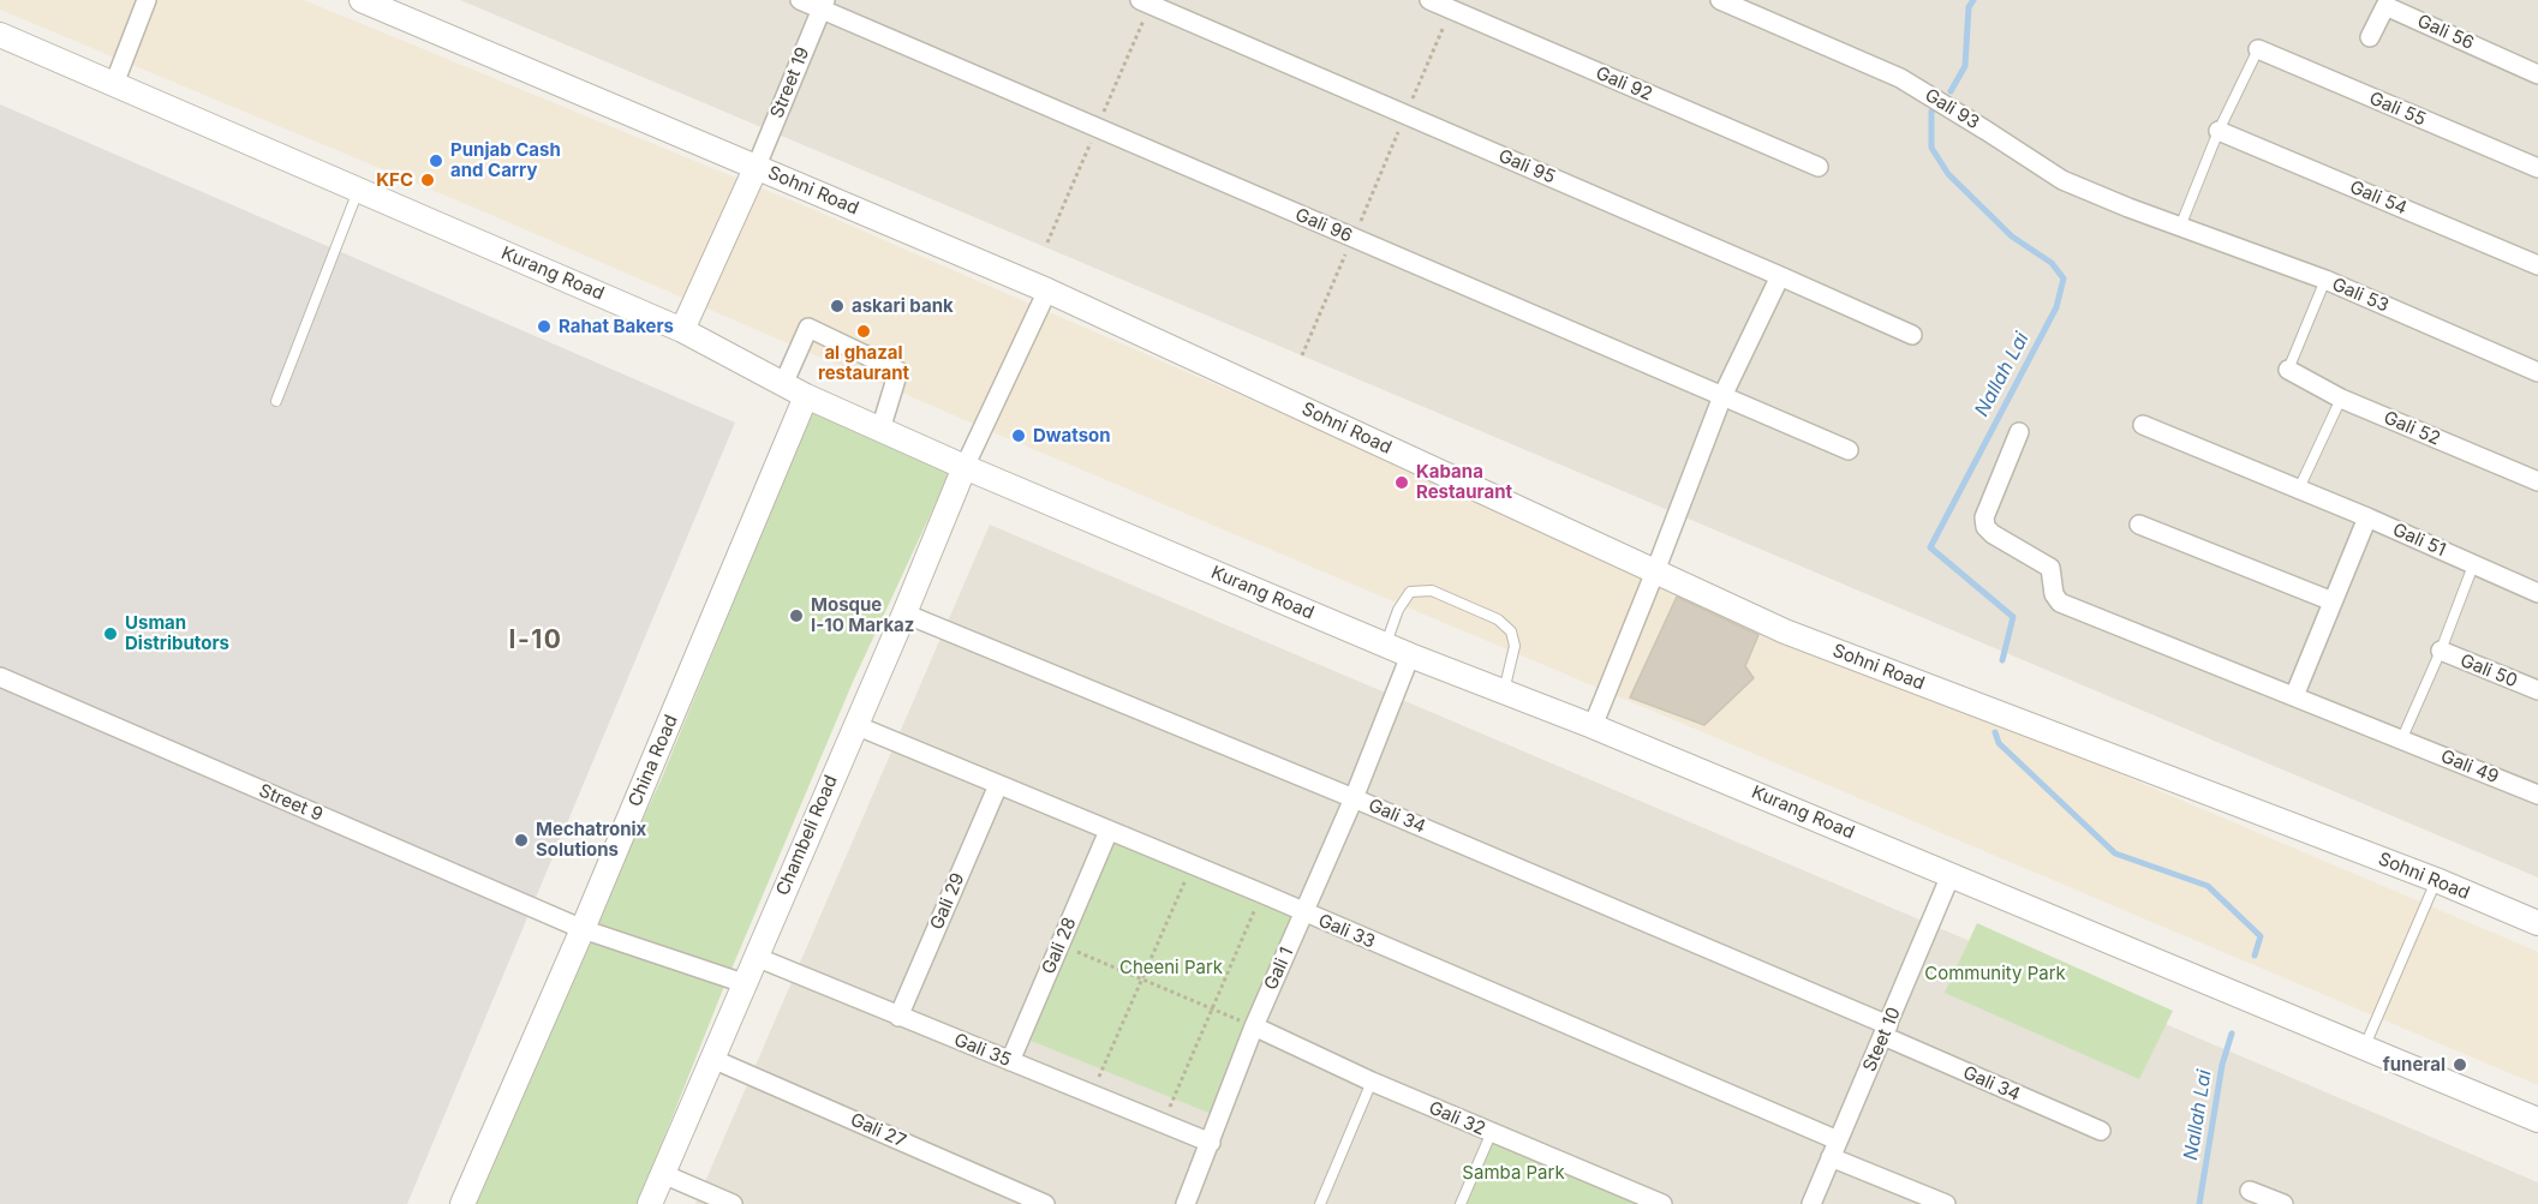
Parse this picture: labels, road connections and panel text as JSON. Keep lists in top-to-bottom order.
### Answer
{
  "streets": {
    "street": [
      "Gali 56",
      "Street 19",
      "Gali 92",
      "Gali 93",
      "Gali 55",
      "Gali 95",
      "Sohni Road",
      "Gali 54",
      "Gali 96",
      "Kurang Road",
      "Gali 53",
      "Gali 52",
      "Gali 51",
      "Gali 50",
      "China Road",
      "Gali 49",
      "Street 9",
      "Gali 34",
      "Chambeli Road",
      "Gali 29",
      "Gali 33",
      "Gali 28",
      "Gali 1",
      "Steet 10",
      "Gali 35",
      "Gali 32",
      "Gali 27"
    ]
  },
  "crossings": [
    ["Street 19", "Sohni Road"],
    ["Street 19", "Gali 96"],
    ["Gali 93", "Gali 53"],
    ["Kurang Road", "China Road"],
    ["Kurang Road", "Chambeli Road"],
    ["Kurang Road", "Gali 1"],
    ["Kurang Road", "Steet 10"],
    ["China Road", "Street 9"],
    ["Street 9", "Chambeli Road"],
    ["Gali 34", "Chambeli Road"],
    ["Gali 34", "Gali 1"],
    ["Gali 34", "Steet 10"],
    ["Chambeli Road", "Gali 33"],
    ["Chambeli Road", "Gali 35"],
    ["Chambeli Road", "Gali 27"],
    ["Gali 29", "Gali 33"],
    ["Gali 29", "Gali 35"],
    ["Gali 33", "Gali 28"],
    ["Gali 33", "Gali 1"],
    ["Gali 33", "Steet 10"],
    ["Gali 28", "Gali 35"],
    ["Gali 1", "Gali 35"],
    ["Gali 1", "Gali 32"]
  ],
  "districts": ["I-10"],
  "water": ["Nallah Lai"],
  "parks": ["Cheeni Park", "Community Park", "Samba Park"],
  "places": [
    "Punjab Cash and Carry",
    "KFC",
    "askari bank",
    "Rahat Bakers",
    "al ghazal restaurant",
    "Dwatson",
    "Kabana Restaurant",
    "Mosque I-10 Markaz",
    "Usman Distributors",
    "Mechatronix Solutions",
    "funeral"
  ]
}
